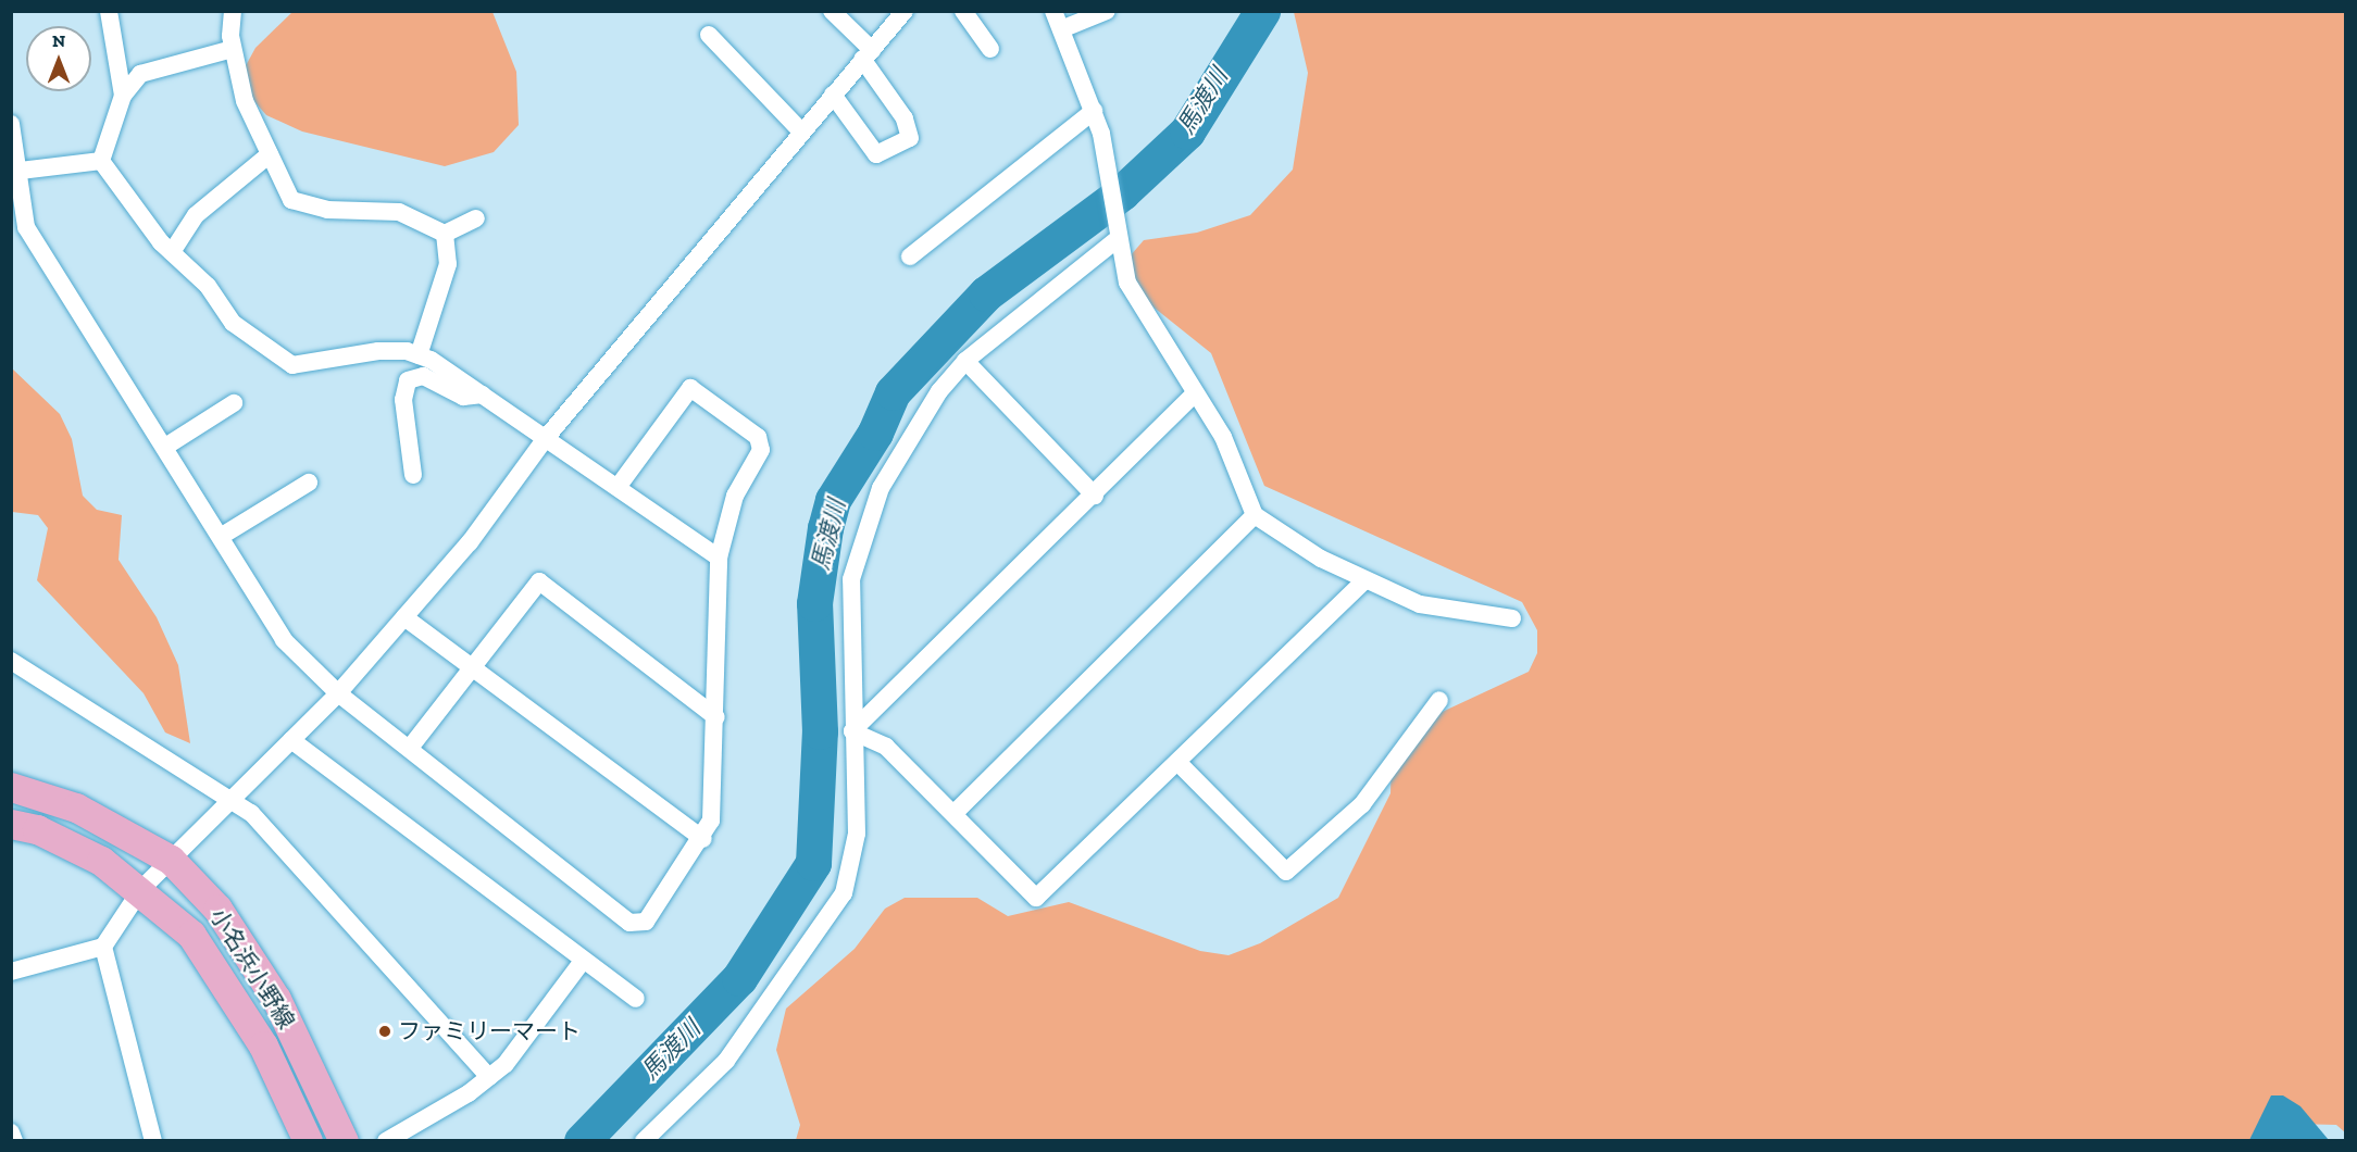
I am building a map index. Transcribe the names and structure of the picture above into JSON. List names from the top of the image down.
{
  "streets": {
    "main road": ["小名浜小野線"]
  },
  "water": ["馬渡川"],
  "places": ["ファミリーマート"],
  "north": "top"
}
